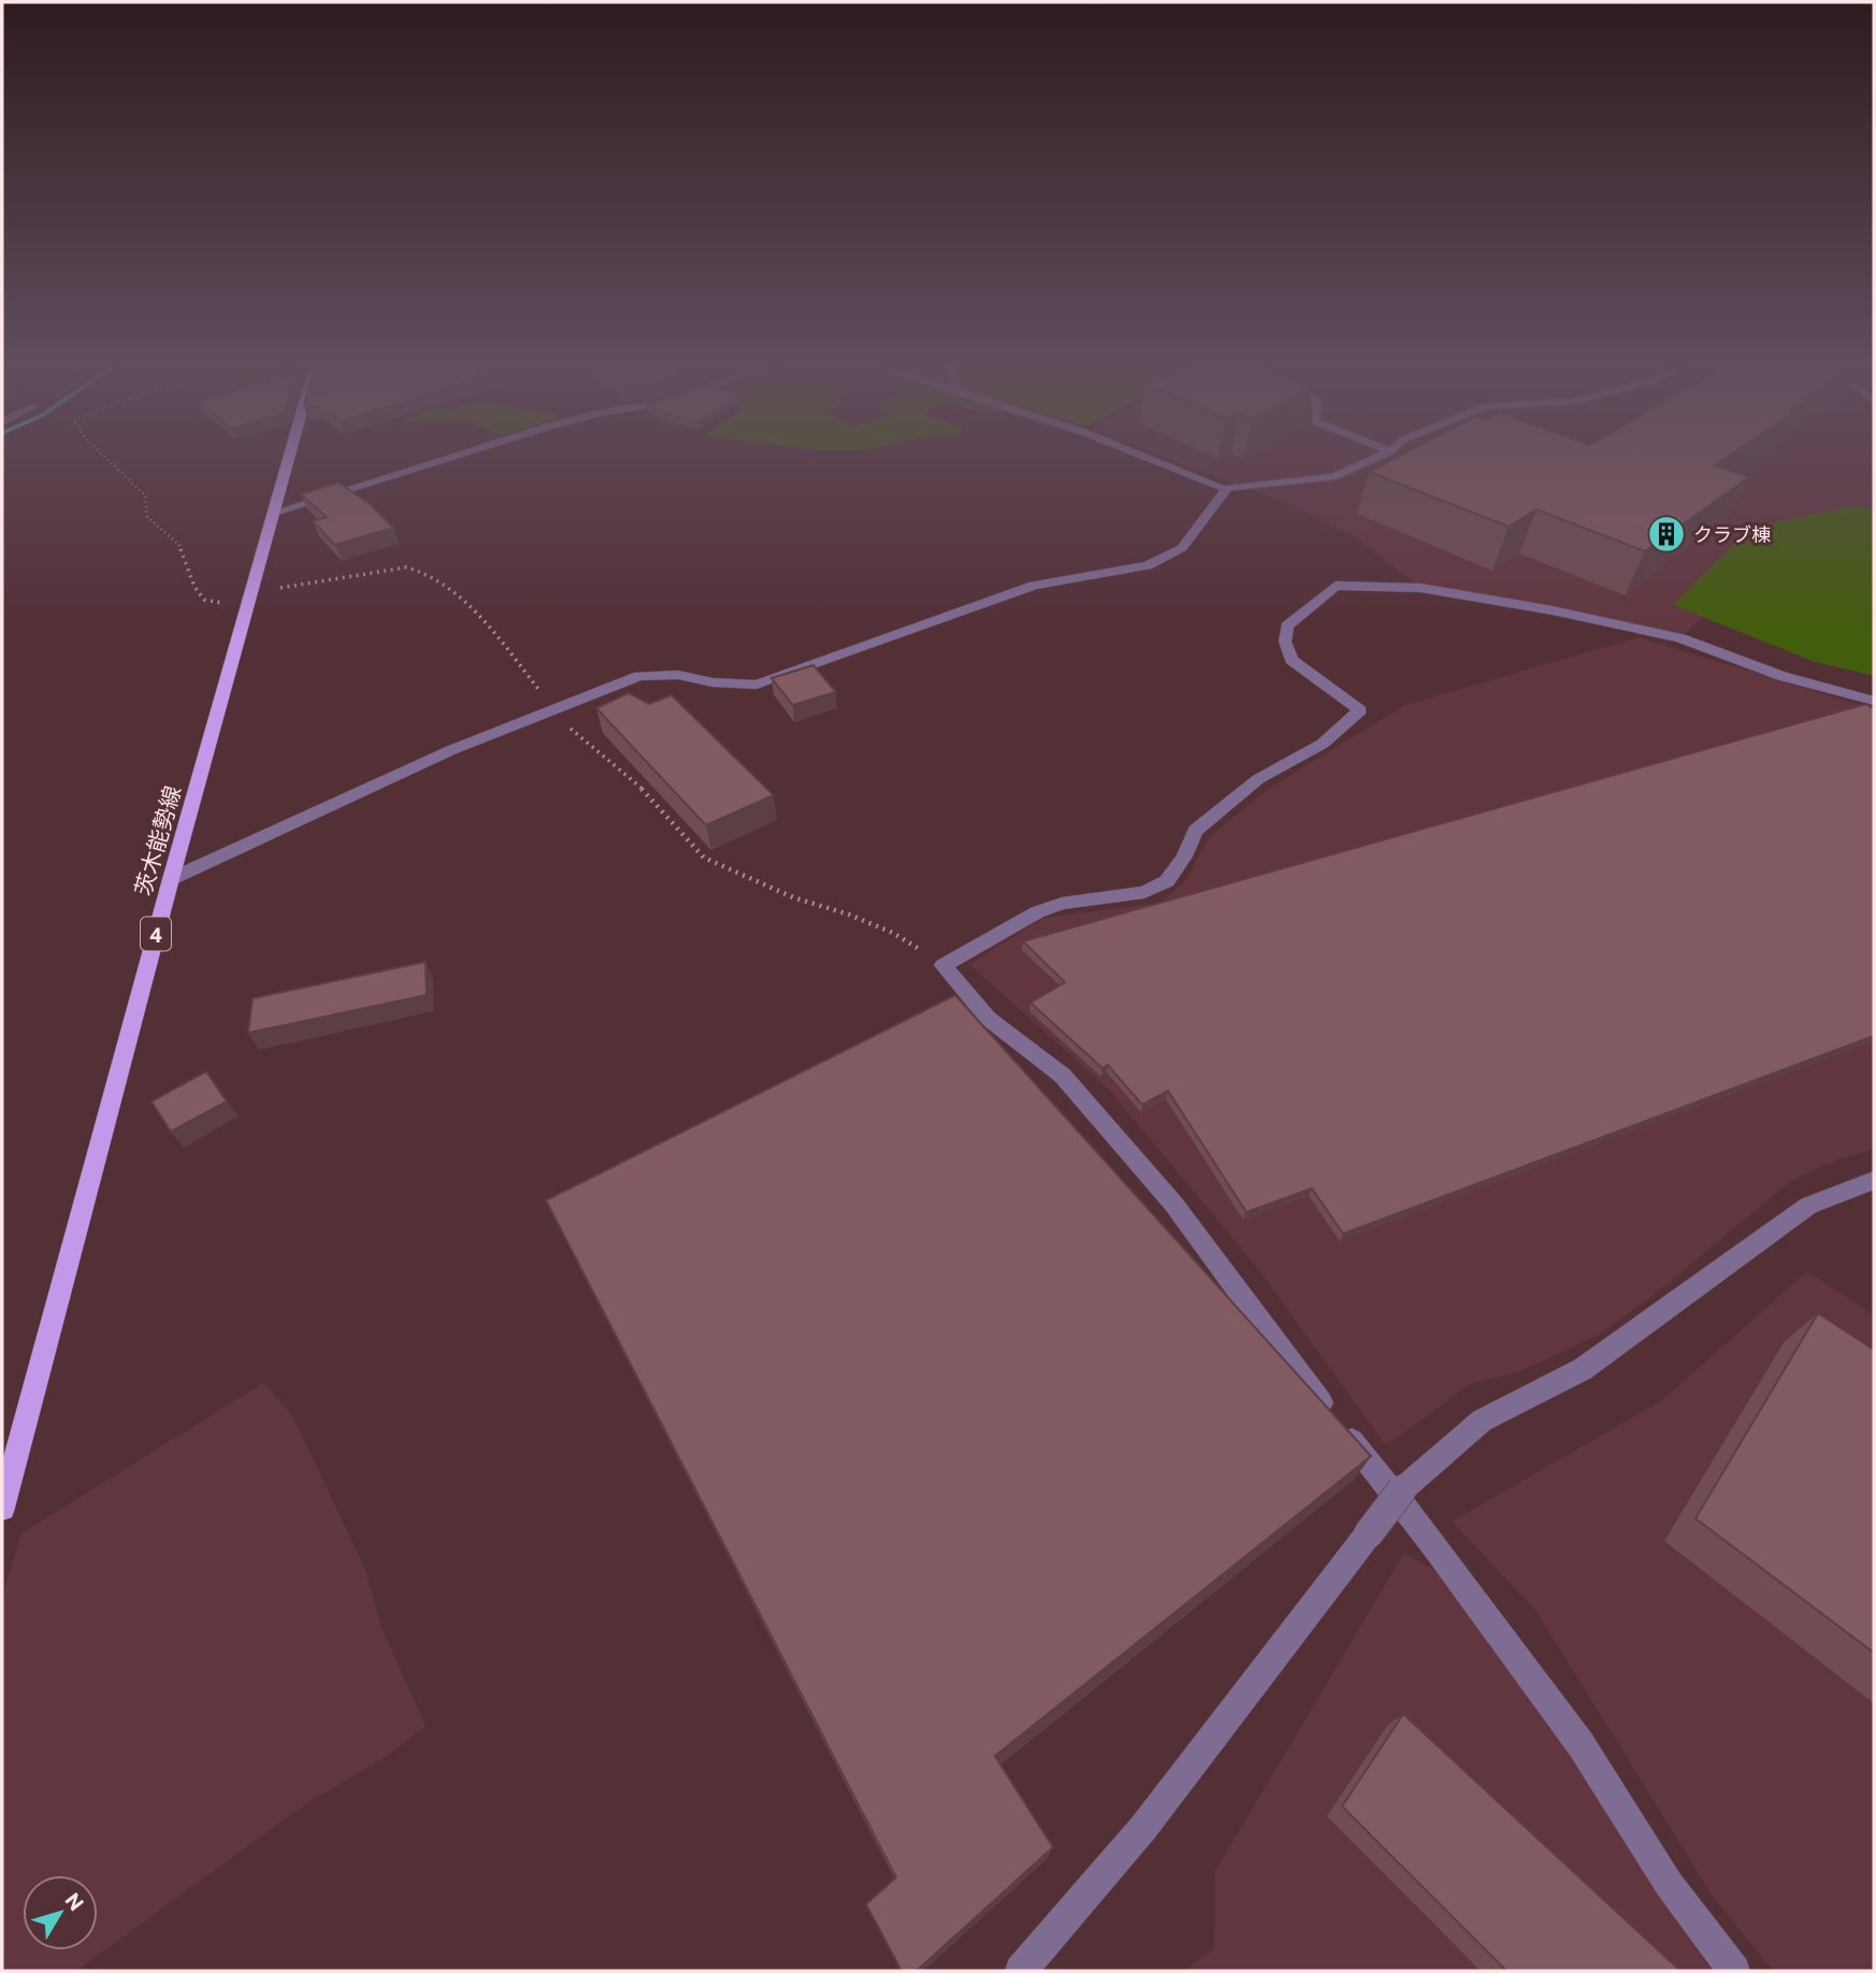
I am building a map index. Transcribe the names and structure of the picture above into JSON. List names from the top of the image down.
{
  "streets": {
    "main road": ["茨木能勢線", "4"]
  },
  "places": {
    "building": ["クラブ棟"]
  },
  "north": "top right"
}
